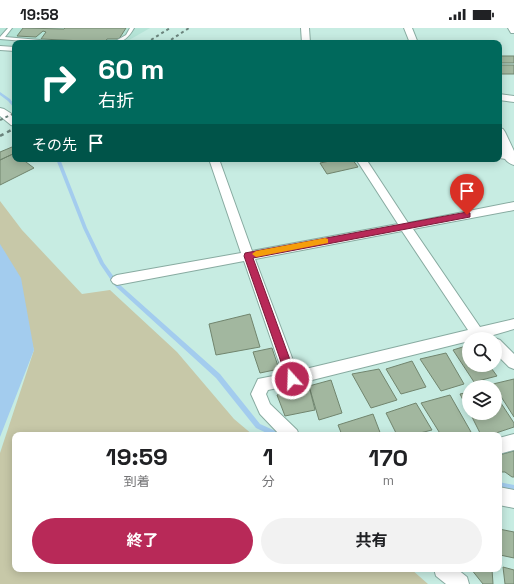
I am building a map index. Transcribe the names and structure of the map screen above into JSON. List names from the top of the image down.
{
  "page": {
    "status": "19:58",
    "turn": ["60 m", "右折"],
    "then": "その先",
    "eta": [
      "19:59",
      "到着",
      "1",
      "分",
      "170",
      "m"
    ],
    "buttons": ["終了", "共有"]
  }
}
